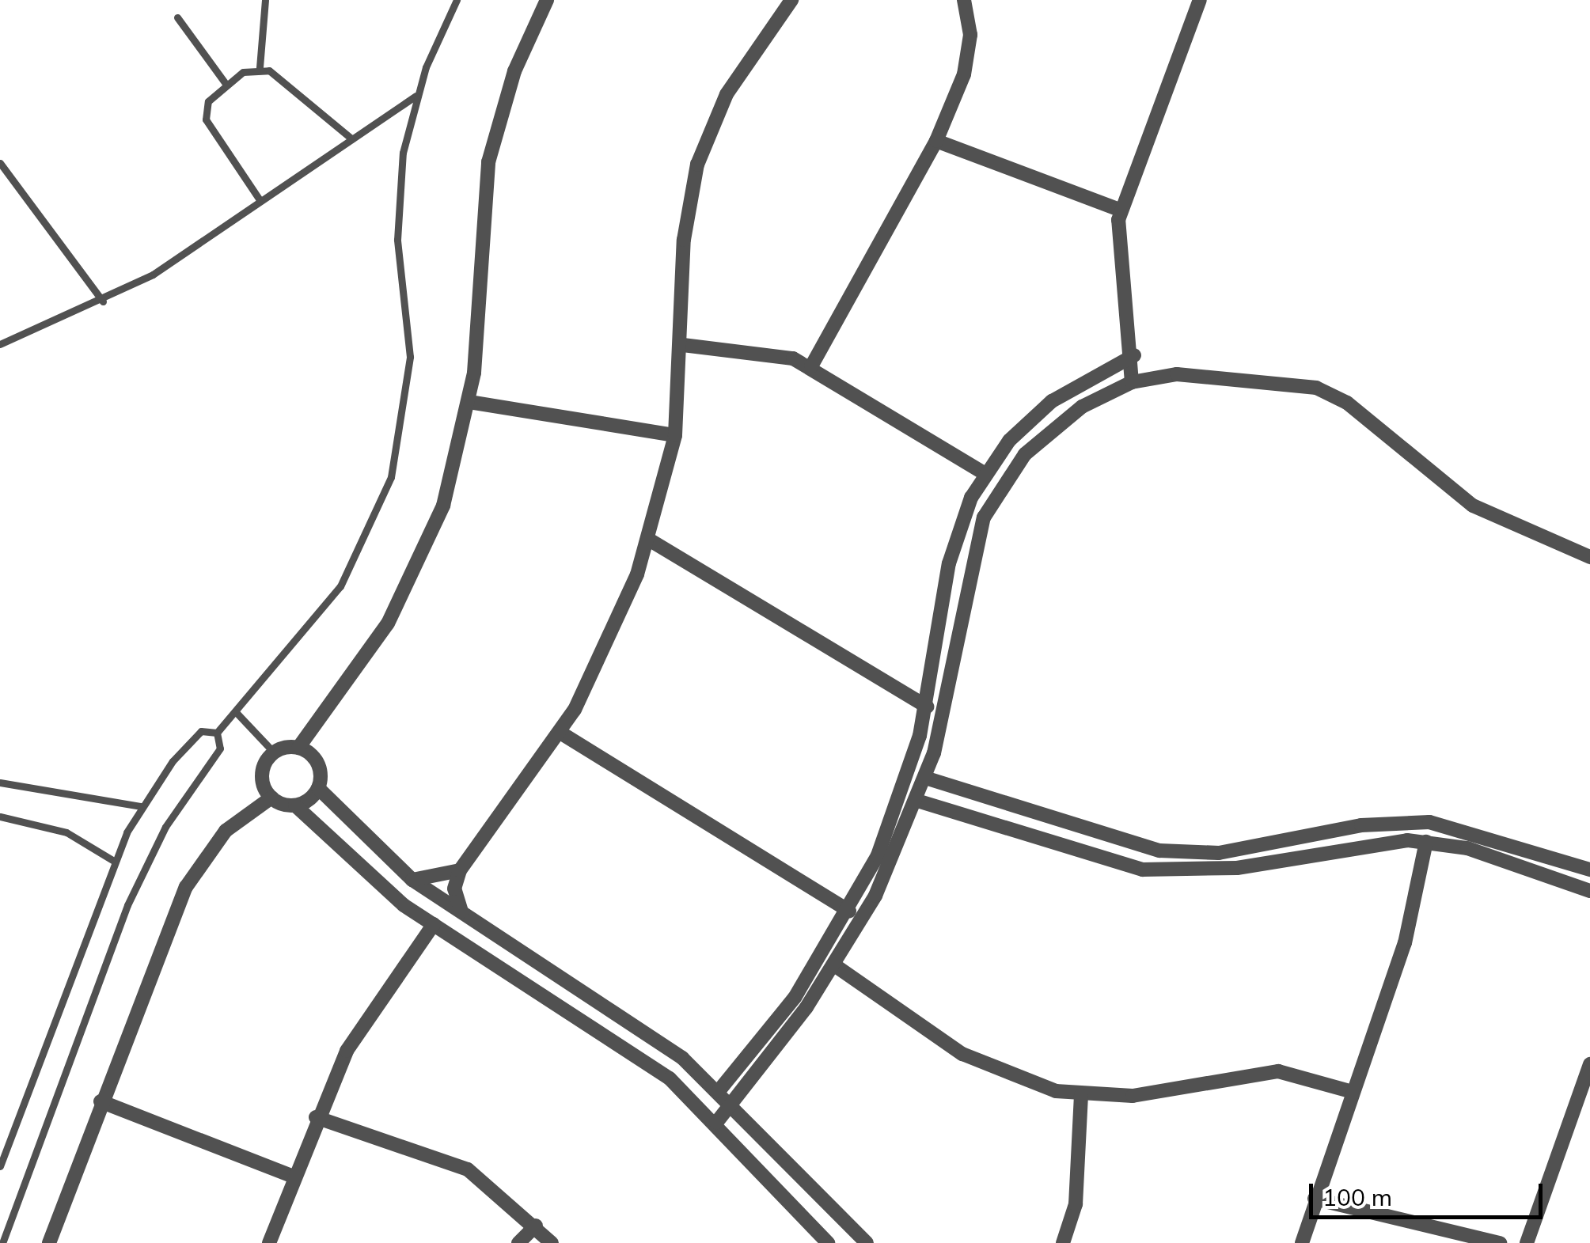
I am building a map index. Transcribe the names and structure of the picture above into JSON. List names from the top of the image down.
{
  "scale_bar": "100 m"
}
